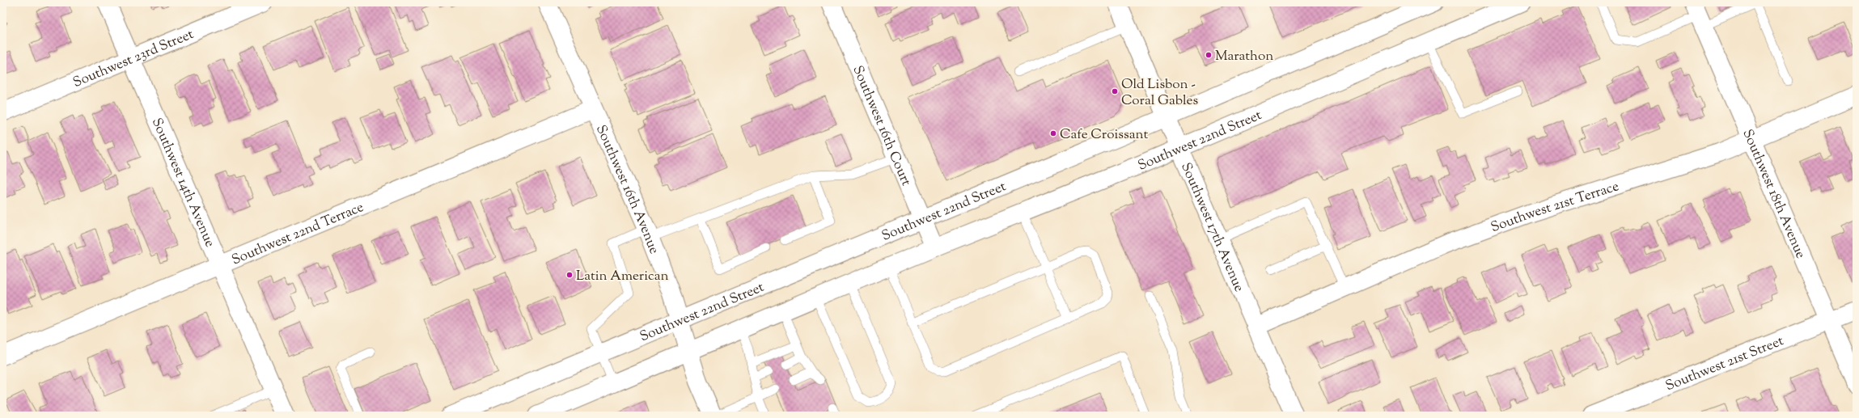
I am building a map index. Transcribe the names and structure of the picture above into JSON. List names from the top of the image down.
{
  "streets": {
    "street": [
      "Southwest 23rd Street",
      "Southwest 16th Court",
      "Southwest 22nd Street",
      "Southwest 14th Avenue",
      "Southwest 16th Avenue",
      "Southwest 18th Avenue",
      "Southwest 21st Terrace",
      "Southwest 17th Avenue",
      "Southwest 22nd Terrace",
      "Southwest 21st Street"
    ]
  },
  "crossings": [
    ["Southwest 23rd Street", "Southwest 14th Avenue"],
    ["Southwest 16th Court", "Southwest 22nd Street"],
    ["Southwest 22nd Street", "Southwest 16th Avenue"],
    ["Southwest 22nd Street", "Southwest 17th Avenue"],
    ["Southwest 14th Avenue", "Southwest 22nd Terrace"],
    ["Southwest 16th Avenue", "Southwest 22nd Terrace"],
    ["Southwest 18th Avenue", "Southwest 21st Terrace"],
    ["Southwest 18th Avenue", "Southwest 21st Street"],
    ["Southwest 21st Terrace", "Southwest 17th Avenue"]
  ],
  "places": [
    "Marathon",
    "Old Lisbon - Coral Gables",
    "Cafe Croissant",
    "Latin American"
  ]
}
